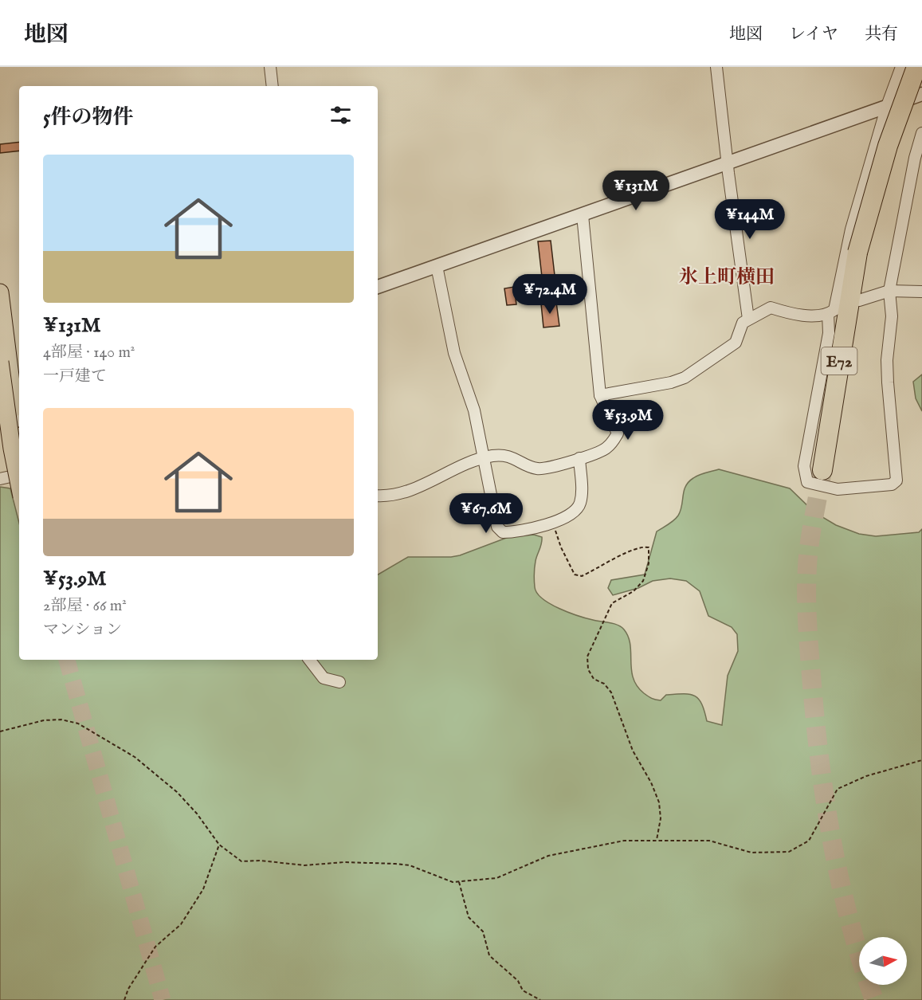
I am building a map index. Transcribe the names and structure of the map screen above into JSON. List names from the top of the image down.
{
  "streets": {
    "highway": ["E72"]
  },
  "districts": ["氷上町横田"],
  "north": "right",
  "page": {
    "header": "地図",
    "nav": ["地図", "レイヤ", "共有"],
    "heading": "5件の物件",
    "list": [
      {
        "name": "¥131M",
        "note": "4部屋 · 140 m² · 一戸建て"
      },
      {
        "name": "¥53.9M",
        "note": "2部屋 · 66 m² · マンション"
      }
    ],
    "price": [
      "¥131M",
      "¥144M",
      "¥72.4M",
      "¥53.9M",
      "¥67.6M"
    ]
  }
}
